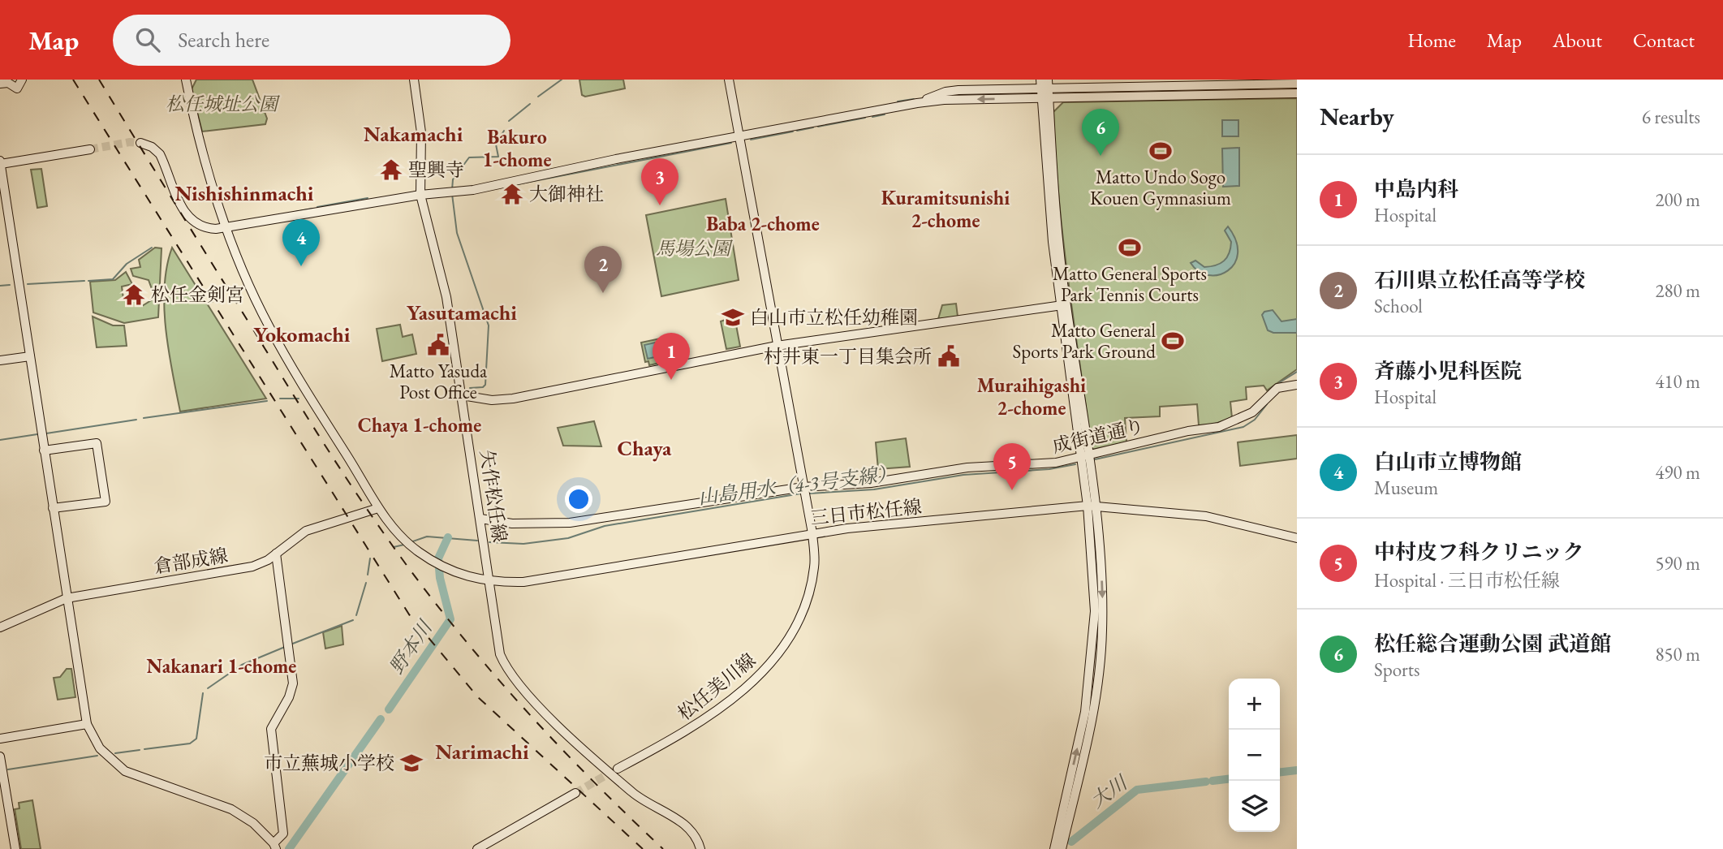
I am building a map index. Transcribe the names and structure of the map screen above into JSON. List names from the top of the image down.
{
  "streets": {
    "street": [
      "成街道通り",
      "矢作松任線",
      "三日市松任線",
      "倉部成線",
      "松任美川線"
    ]
  },
  "crossings": [
    ["成街道通り", "矢作松任線"],
    ["成街道通り", "松任美川線"],
    ["矢作松任線", "三日市松任線"],
    ["三日市松任線", "倉部成線"],
    ["三日市松任線", "松任美川線"]
  ],
  "districts": [
    "Nakamachi",
    "Bakuro 1-chome",
    "Nishishinmachi",
    "Kuramitsunishi 2-chome",
    "Baba 2-chome",
    "Yasutamachi",
    "Yokomachi",
    "Muraihigashi 2-chome",
    "Chaya 1-chome",
    "Chaya",
    "Nakanari 1-chome",
    "Narimachi"
  ],
  "water": ["山島用水（4-3号支線）", "野本川", "大川"],
  "parks": ["松任城址公園", "馬場公園"],
  "places": {
    "sports": ["Matto Undo Sogo Kouen Gymnasium", "Matto General Sports Park Tennis Courts", "Matto General Sports Park Ground"],
    "temple": ["聖興寺", "大御神社", "松任金剣宮"],
    "school or university": ["白山市立松任幼稚園", "市立蕪城小学校"],
    "public building": ["Matto Yasuda Post Office", "村井東一丁目集会所"]
  },
  "page": {
    "header": "Map",
    "search": "Search here",
    "nav": [
      "Home",
      "Map",
      "About",
      "Contact"
    ],
    "heading": ["Nearby", "6 results"],
    "pins": [
      "6",
      "3",
      "4",
      "2",
      "1",
      "5"
    ],
    "list": [
      {
        "mark": "1",
        "name": "中島内科",
        "note": "Hospital",
        "value": "200 m"
      },
      {
        "mark": "2",
        "name": "石川県立松任高等学校",
        "note": "School",
        "value": "280 m"
      },
      {
        "mark": "3",
        "name": "斉藤小児科医院",
        "note": "Hospital",
        "value": "410 m"
      },
      {
        "mark": "4",
        "name": "白山市立博物館",
        "note": "Museum",
        "value": "490 m"
      },
      {
        "mark": "5",
        "name": "中村皮フ科クリニック",
        "note": "Hospital · 三日市松任線",
        "value": "590 m"
      },
      {
        "mark": "6",
        "name": "松任総合運動公園 武道館",
        "note": "Sports",
        "value": "850 m"
      }
    ],
    "map_buttons": ["+", "−"]
  }
}
